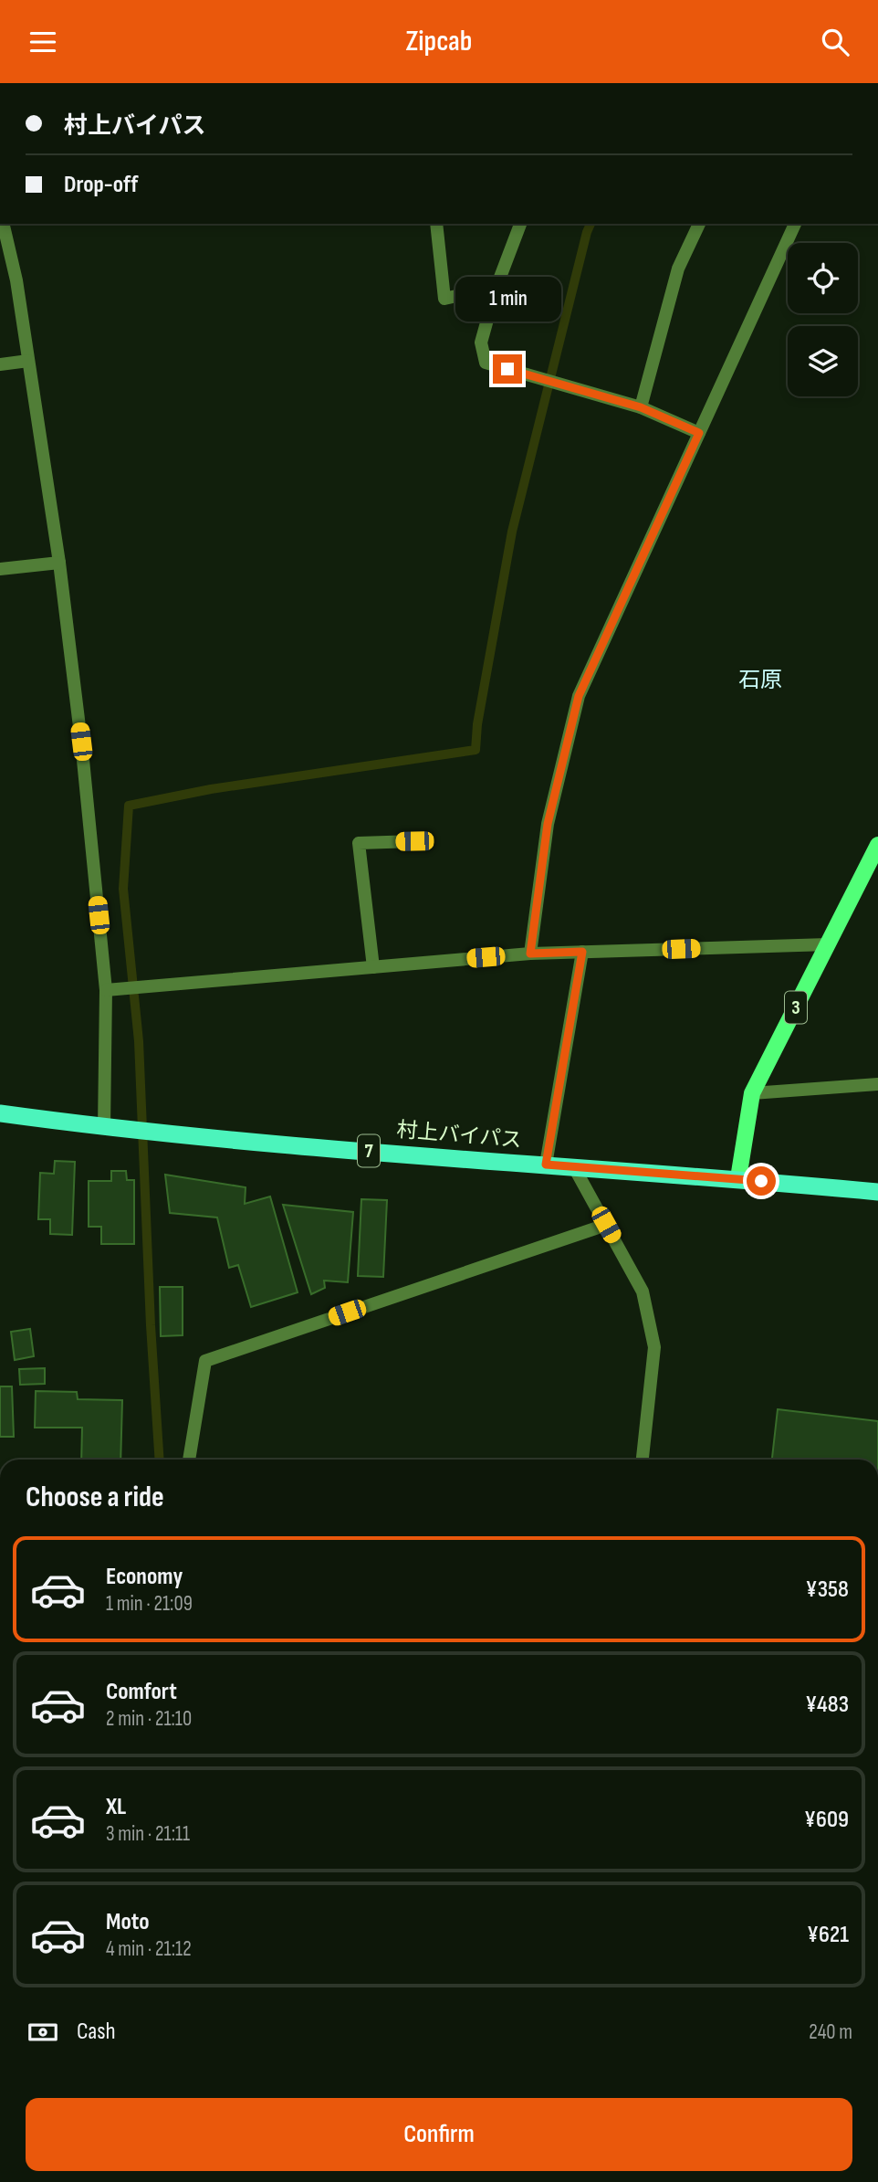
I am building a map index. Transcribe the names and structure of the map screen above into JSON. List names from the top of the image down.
{
  "streets": {
    "highway": ["村上バイパス", "7"],
    "main road": ["3"]
  },
  "crossings": [
    ["3", "村上バイパス"]
  ],
  "districts": ["石原"],
  "page": {
    "header": "Zipcab",
    "banner": ["村上バイパス", "Drop-off"],
    "bubble": "1 min",
    "heading": "Choose a ride",
    "list": [
      {
        "name": "Economy",
        "note": "1 min · 21:09",
        "value": "¥358"
      },
      {
        "name": "Comfort",
        "note": "2 min · 21:10",
        "value": "¥483"
      },
      {
        "name": "XL",
        "note": "3 min · 21:11",
        "value": "¥609"
      },
      {
        "name": "Moto",
        "note": "4 min · 21:12",
        "value": "¥621"
      }
    ],
    "pay": ["Cash", "240 m"],
    "buttons": "Confirm"
  }
}
